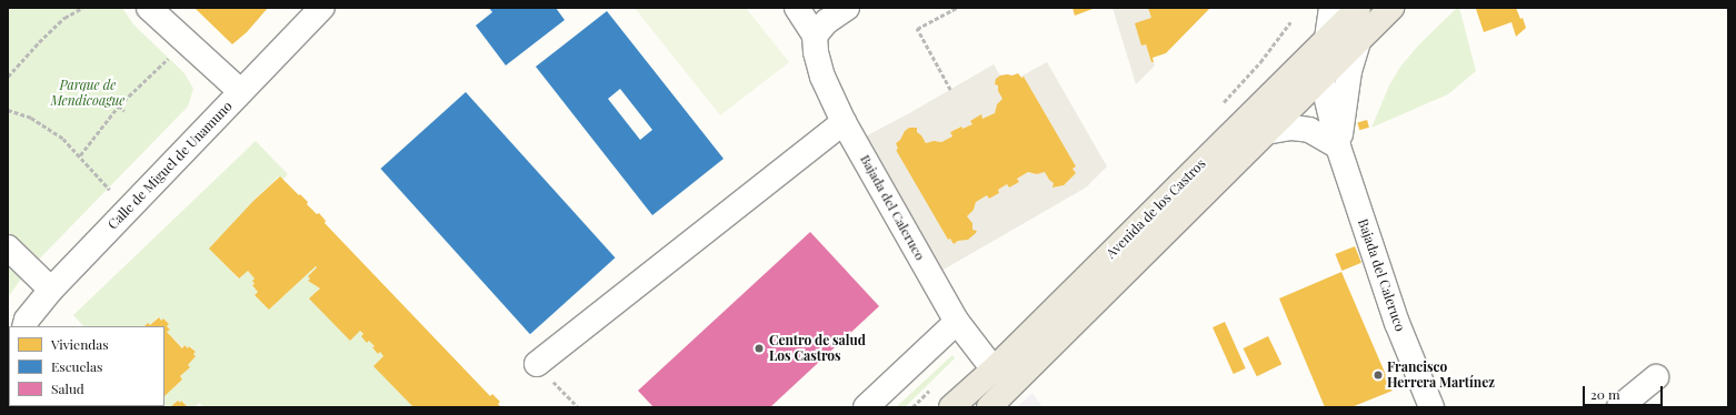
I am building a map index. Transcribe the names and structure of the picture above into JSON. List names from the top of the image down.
{
  "streets": {
    "main road": ["Avenida de los Castros"],
    "street": ["Calle de Miguel de Unamuno", "Bajada del Caleruco"]
  },
  "crossings": [
    ["Bajada del Caleruco", "Avenida de los Castros"]
  ],
  "parks": ["Parque de Mendicoague"],
  "places": ["Centro de salud Los Castros", "Francisco Herrera Martínez"],
  "legend": ["Viviendas", "Escuelas", "Salud"],
  "scale_bar": "20 m"
}
